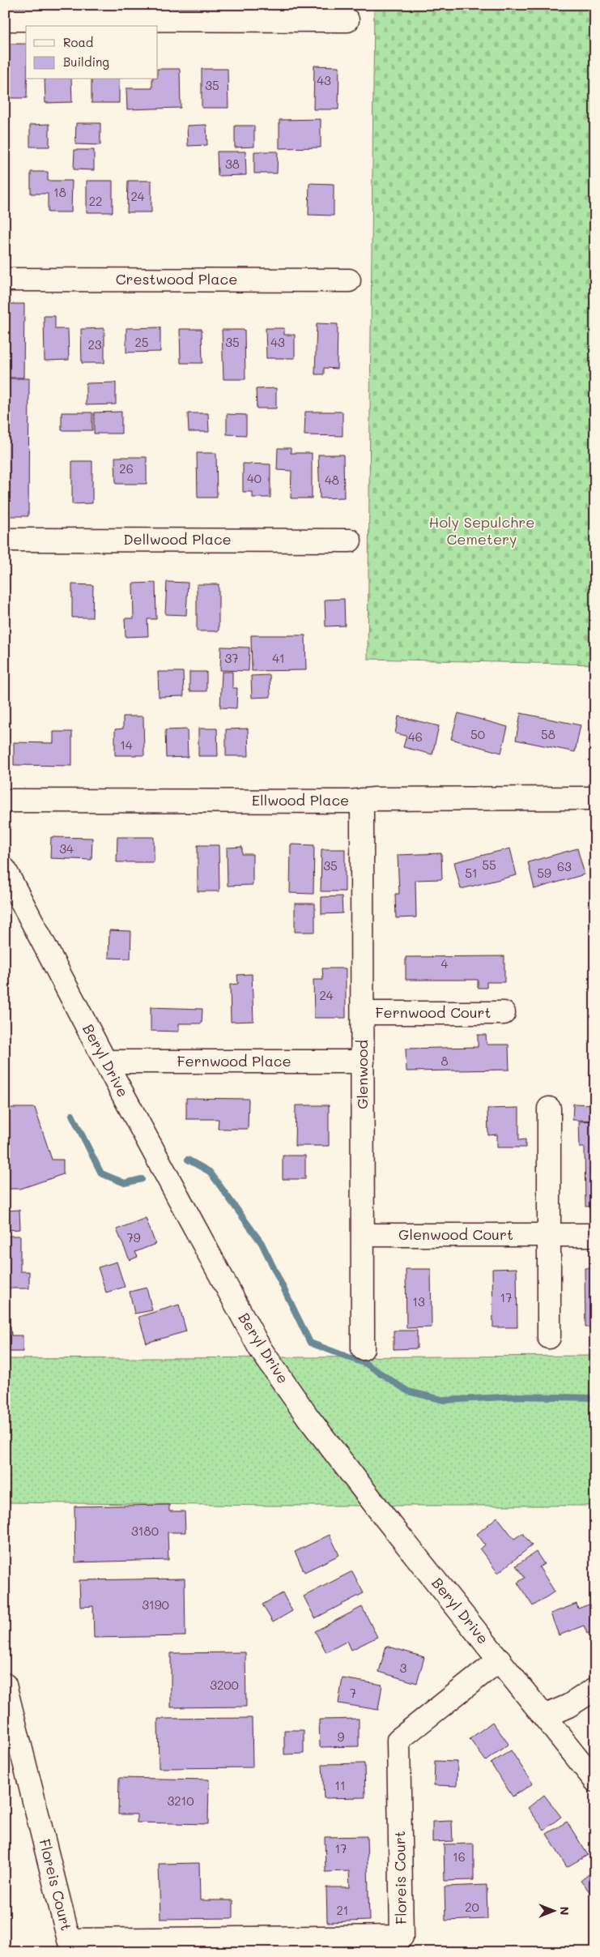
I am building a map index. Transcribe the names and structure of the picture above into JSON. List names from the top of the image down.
{
  "streets": {
    "street": [
      "Crestwood Place",
      "Dellwood Place",
      "Ellwood Place",
      "Fernwood Court",
      "Beryl Drive",
      "Fernwood Place",
      "Glenwood",
      "Glenwood Court",
      "Floreis Court"
    ]
  },
  "crossings": [
    ["Ellwood Place", "Glenwood"],
    ["Fernwood Court", "Glenwood"],
    ["Beryl Drive", "Fernwood Place"],
    ["Beryl Drive", "Floreis Court"],
    ["Fernwood Place", "Glenwood"],
    ["Glenwood", "Glenwood Court"]
  ],
  "parks": ["Holy Sepulchre Cemetery"],
  "house_numbers": [
    "43",
    "35",
    "38",
    "18",
    "24",
    "22",
    "25",
    "35",
    "43",
    "23",
    "26",
    "40",
    "48",
    "37",
    "41",
    "50",
    "58",
    "46",
    "14",
    "34",
    "55",
    "35",
    "63",
    "51",
    "59",
    "4",
    "24",
    "8",
    "79",
    "17",
    "13",
    "3180",
    "3190",
    "3",
    "3200",
    "7",
    "9",
    "11",
    "3210",
    "17",
    "16",
    "20",
    "21"
  ],
  "legend": ["Road", "Building"],
  "north": "right"
}
